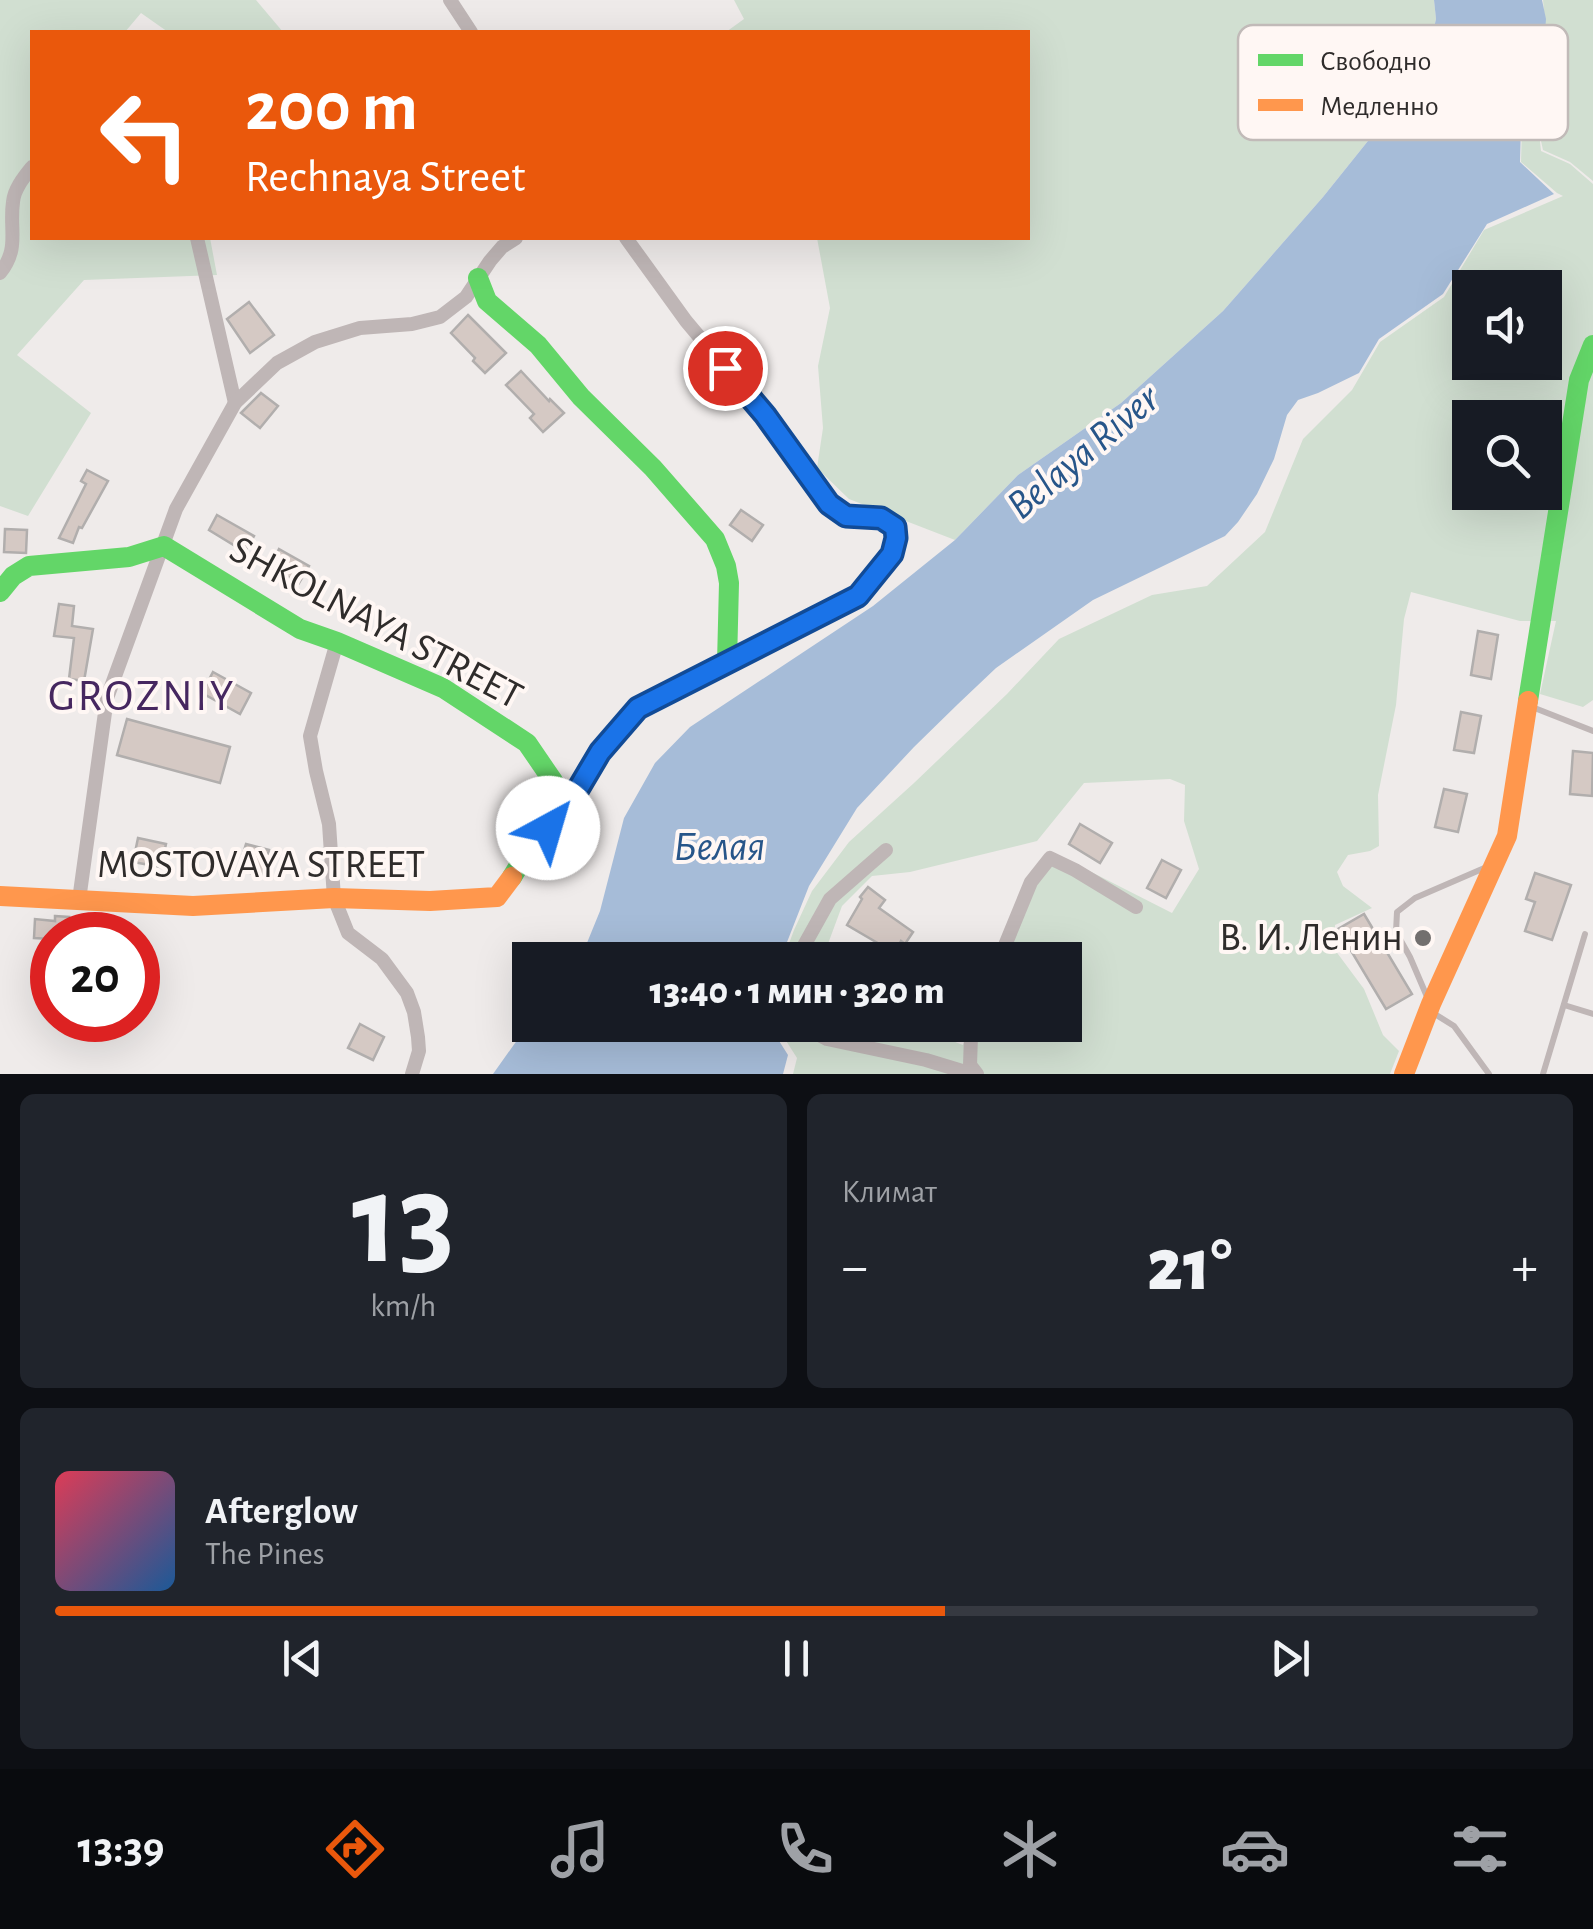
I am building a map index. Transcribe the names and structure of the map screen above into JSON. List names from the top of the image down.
{
  "streets": {
    "street": ["SHKOLNAYA STREET", "MOSTOVAYA STREET"]
  },
  "crossings": [
    ["SHKOLNAYA STREET", "MOSTOVAYA STREET"]
  ],
  "districts": ["GROZNIY"],
  "water": ["Belaya River", "Белая"],
  "places": ["В. И. Ленин"],
  "legend": ["Свободно", "Медленно"],
  "page": {
    "turn": ["200 m", "Rechnaya Street"],
    "limit": "20",
    "trip": "13:40 · 1 мин · 320 m",
    "tile": [
      ["13", "km/h"],
      "Климат"
    ],
    "heat": ["−", "21°", "+"],
    "song": ["Afterglow", "The Pines"],
    "tabs": "13:39"
  }
}
